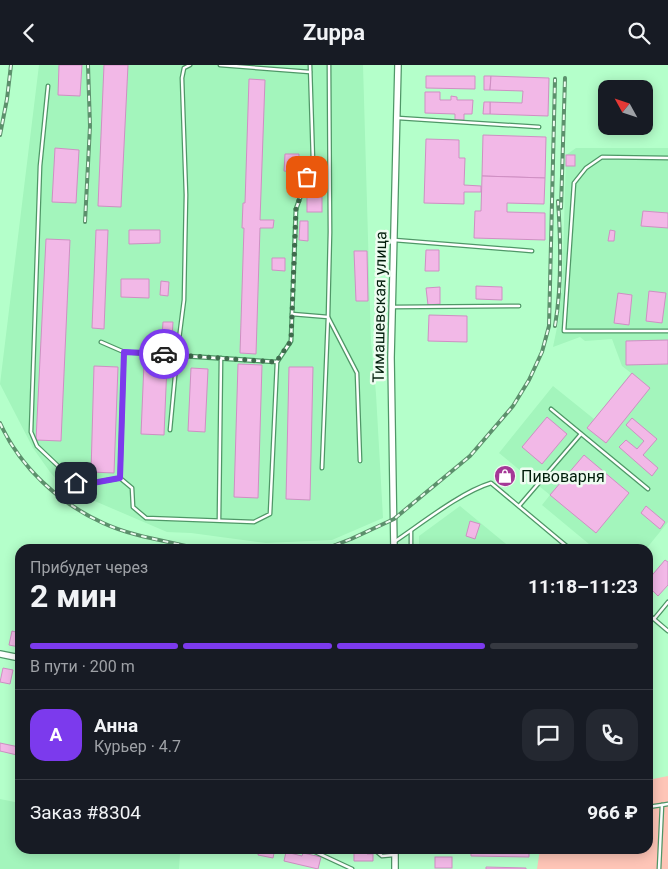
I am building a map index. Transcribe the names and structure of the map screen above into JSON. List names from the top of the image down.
{
  "streets": {
    "street": ["Тимашевская улица"]
  },
  "places": {
    "shop": ["Пивоварня"]
  },
  "north": "top left",
  "page": {
    "header": "Zuppa",
    "heading": ["2 мин", "Прибудет через", "11:18–11:23"],
    "panel": [
      "Анна",
      "Курьер · 4.7",
      "Заказ #8304",
      "966 ₽"
    ],
    "bar": "В пути · 200 m",
    "round": "А"
  }
}
